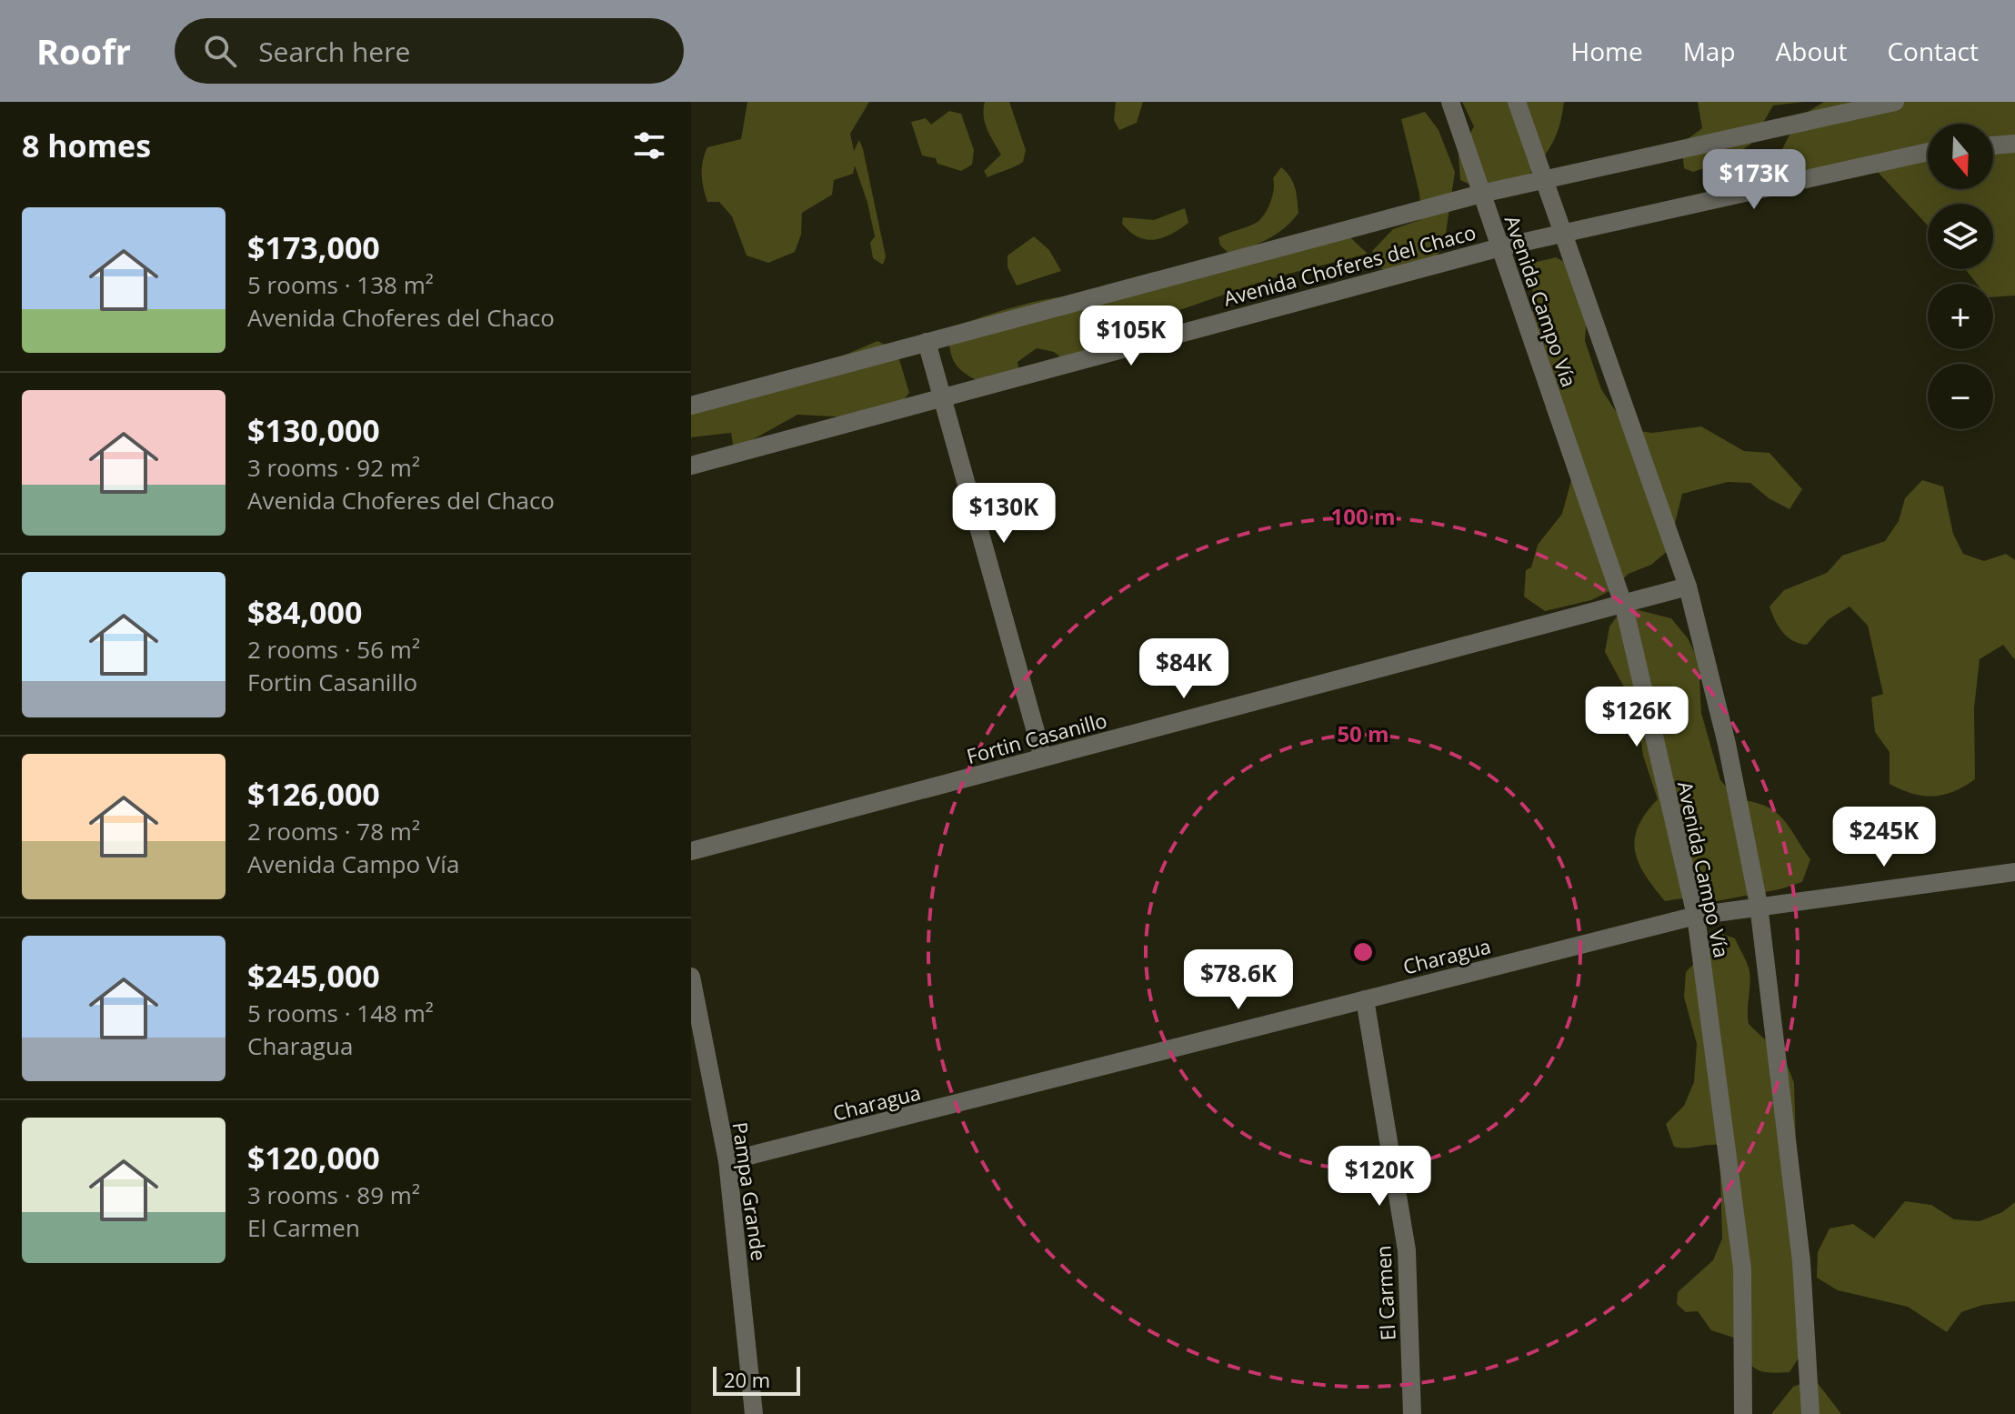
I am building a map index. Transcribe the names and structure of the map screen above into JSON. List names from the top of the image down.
{
  "streets": {
    "street": [
      "Avenida Choferes del Chaco",
      "Avenida Campo Vía",
      "Fortin Casanillo",
      "Charagua",
      "Pampa Grande",
      "El Carmen"
    ]
  },
  "crossings": [
    ["Avenida Choferes del Chaco", "Avenida Campo Vía"],
    ["Avenida Campo Vía", "Fortin Casanillo"],
    ["Avenida Campo Vía", "Charagua"],
    ["Charagua", "Pampa Grande"],
    ["Charagua", "El Carmen"]
  ],
  "scale_bar": "20 m",
  "north": "bottom",
  "page": {
    "header": "Roofr",
    "search": "Search here",
    "nav": [
      "Home",
      "Map",
      "About",
      "Contact"
    ],
    "heading": "8 homes",
    "map_buttons": ["+", "−"],
    "price": [
      "$173K",
      "$105K",
      "$130K",
      "$84K",
      "$126K",
      "$245K",
      "$78.6K",
      "$120K"
    ],
    "list": [
      {
        "name": "$173,000",
        "note": "5 rooms · 138 m² · Avenida Choferes del Chaco"
      },
      {
        "name": "$130,000",
        "note": "3 rooms · 92 m² · Avenida Choferes del Chaco"
      },
      {
        "name": "$84,000",
        "note": "2 rooms · 56 m² · Fortin Casanillo"
      },
      {
        "name": "$126,000",
        "note": "2 rooms · 78 m² · Avenida Campo Vía"
      },
      {
        "name": "$245,000",
        "note": "5 rooms · 148 m² · Charagua"
      },
      {
        "name": "$120,000",
        "note": "3 rooms · 89 m² · El Carmen"
      }
    ],
    "scale": "20 m"
  },
  "rings": ["100 m", "50 m"]
}
